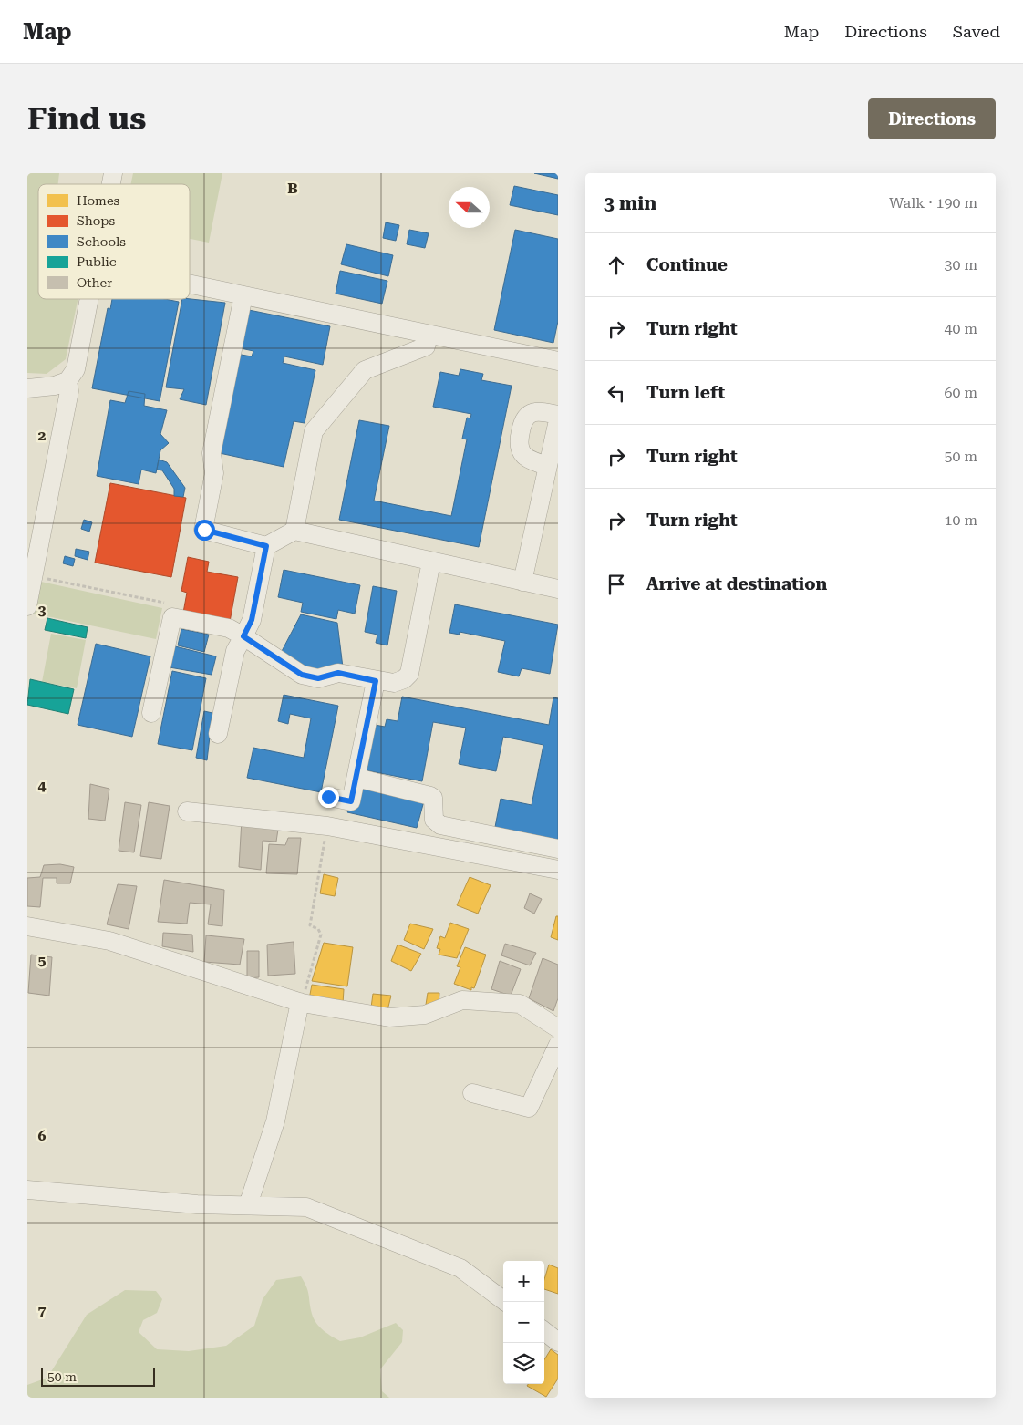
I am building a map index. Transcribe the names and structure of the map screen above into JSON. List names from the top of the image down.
{
  "legend": [
    "Homes",
    "Shops",
    "Schools",
    "Public",
    "Other"
  ],
  "scale_bar": "50 m",
  "north": "left",
  "page": {
    "header": "Map",
    "nav": ["Map", "Directions", "Saved"],
    "buttons": "Directions",
    "title": "Find us",
    "heading": ["3 min", "Walk · 190 m"],
    "list": [
      ["Continue", "30 m"],
      ["Turn right", "40 m"],
      ["Turn left", "60 m"],
      ["Turn right", "50 m"],
      ["Turn right", "10 m"],
      "Arrive at destination"
    ],
    "map_buttons": ["+", "−"],
    "scale": "50 m"
  },
  "grid": {
    "columns": ["B"],
    "rows": [
      "2",
      "3",
      "4",
      "5",
      "6",
      "7"
    ]
  }
}
